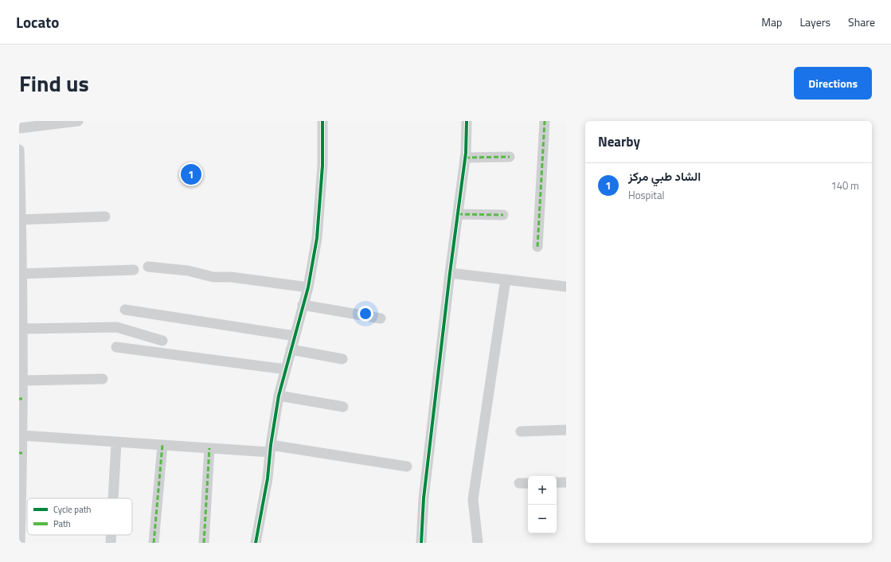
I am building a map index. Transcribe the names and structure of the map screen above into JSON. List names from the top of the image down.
{
  "legend": ["Cycle path", "Path"],
  "page": {
    "header": "Locato",
    "nav": ["Map", "Layers", "Share"],
    "title": "Find us",
    "buttons": "Directions",
    "heading": "Nearby",
    "pins": "1",
    "list": [
      {
        "mark": "1",
        "name": "الشاد طبي مرکز",
        "note": "Hospital",
        "value": "140 m"
      }
    ],
    "map_buttons": ["+", "−"]
  }
}
